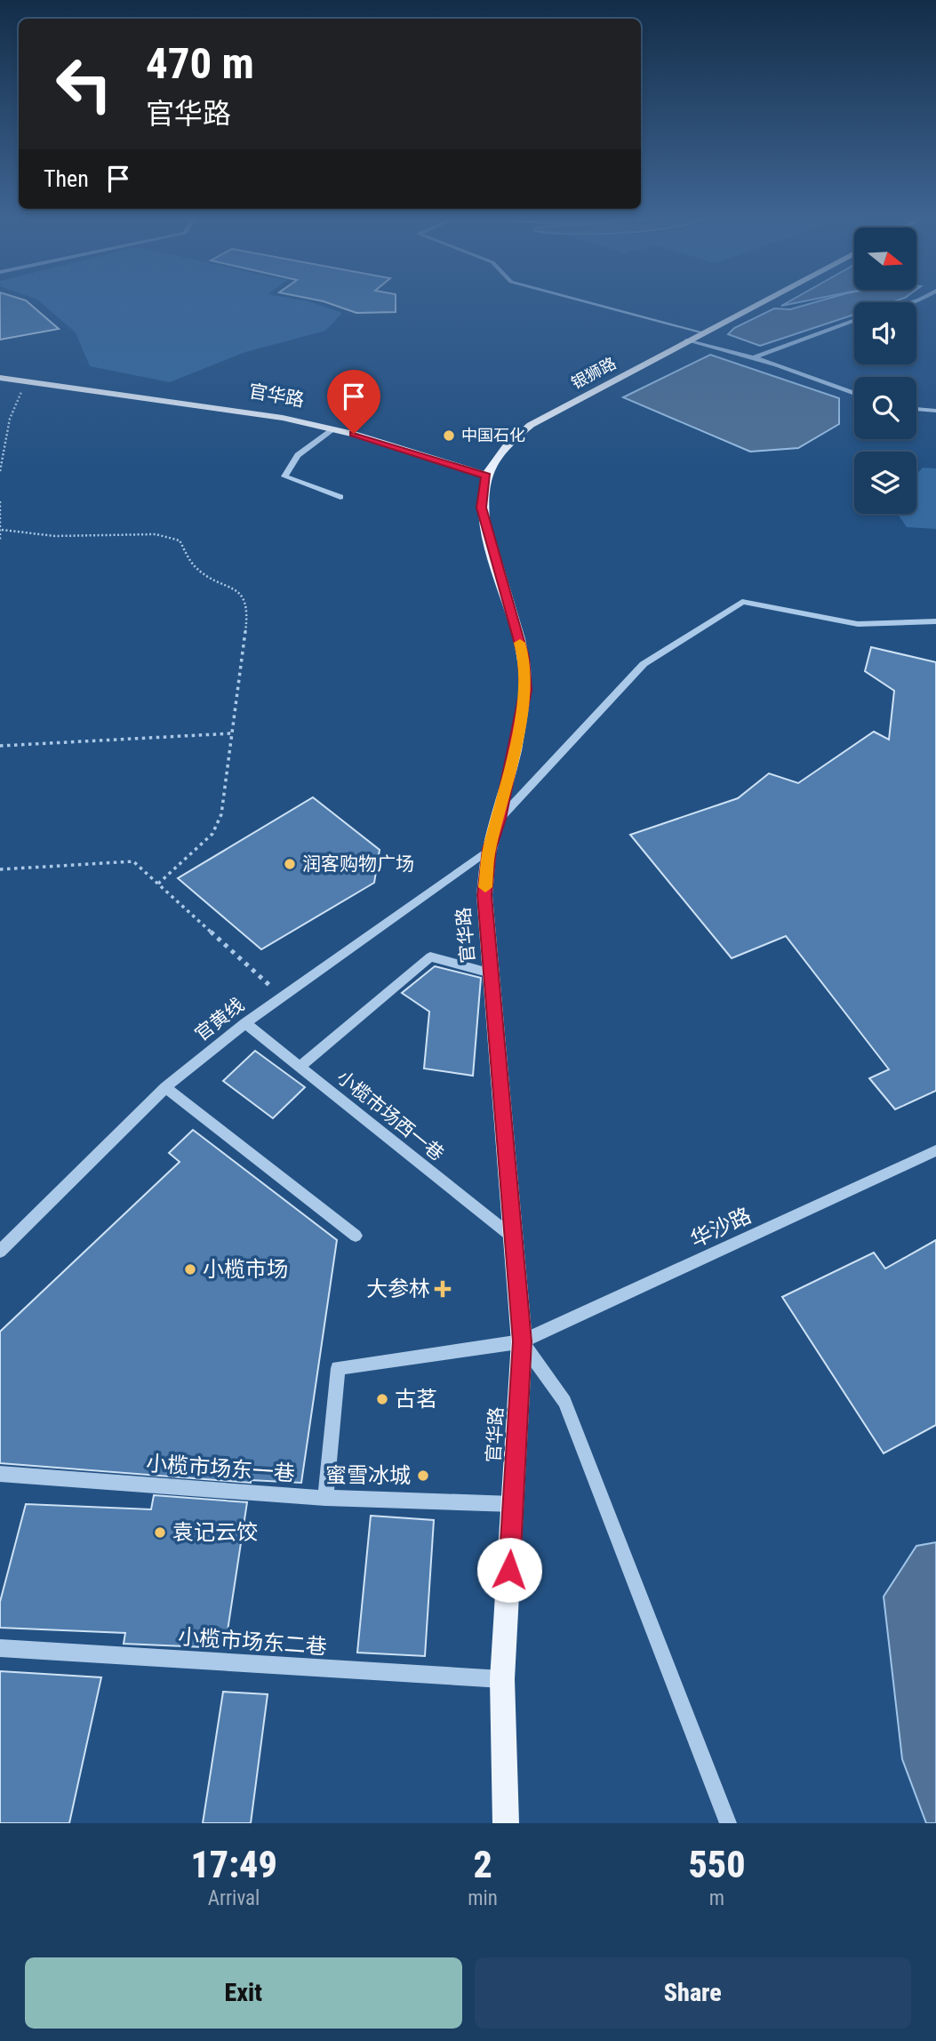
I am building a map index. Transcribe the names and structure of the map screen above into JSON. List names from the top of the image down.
{
  "streets": {
    "main road": ["银狮路", "官华路"],
    "street": [
      "官黄线",
      "小榄市场西一巷",
      "华沙路",
      "小榄市场东一巷",
      "小榄市场东二巷"
    ]
  },
  "crossings": [
    ["银狮路", "官华路"],
    ["官华路", "官黄线"],
    ["官华路", "小榄市场西一巷"],
    ["官华路", "华沙路"],
    ["官华路", "小榄市场东一巷"],
    ["官华路", "小榄市场东二巷"],
    ["官黄线", "小榄市场西一巷"]
  ],
  "places": {
    "other": [
      "中国石化",
      "润客购物广场",
      "小榄市场",
      "古茗",
      "蜜雪冰城",
      "袁记云饺"
    ],
    "health": ["大参林"]
  },
  "north": "right",
  "page": {
    "turn": ["470 m", "官华路"],
    "then": "Then",
    "eta": [
      "17:49",
      "Arrival",
      "2",
      "min",
      "550",
      "m"
    ],
    "buttons": ["Exit", "Share"]
  }
}
